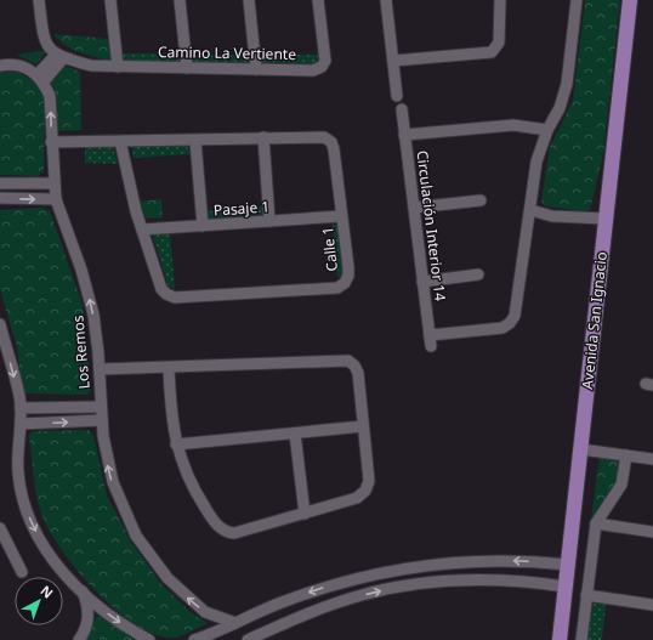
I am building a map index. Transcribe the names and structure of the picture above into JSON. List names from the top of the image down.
{
  "streets": {
    "main road": ["Avenida San Ignacio"],
    "street": [
      "Camino La Vertiente",
      "Pasaje 1",
      "Circulación Interior 14",
      "Calle 1",
      "Los Remos"
    ]
  },
  "crossings": [
    ["Pasaje 1", "Calle 1"],
    ["Calle 1", "Los Remos"]
  ],
  "north": "top right"
}
